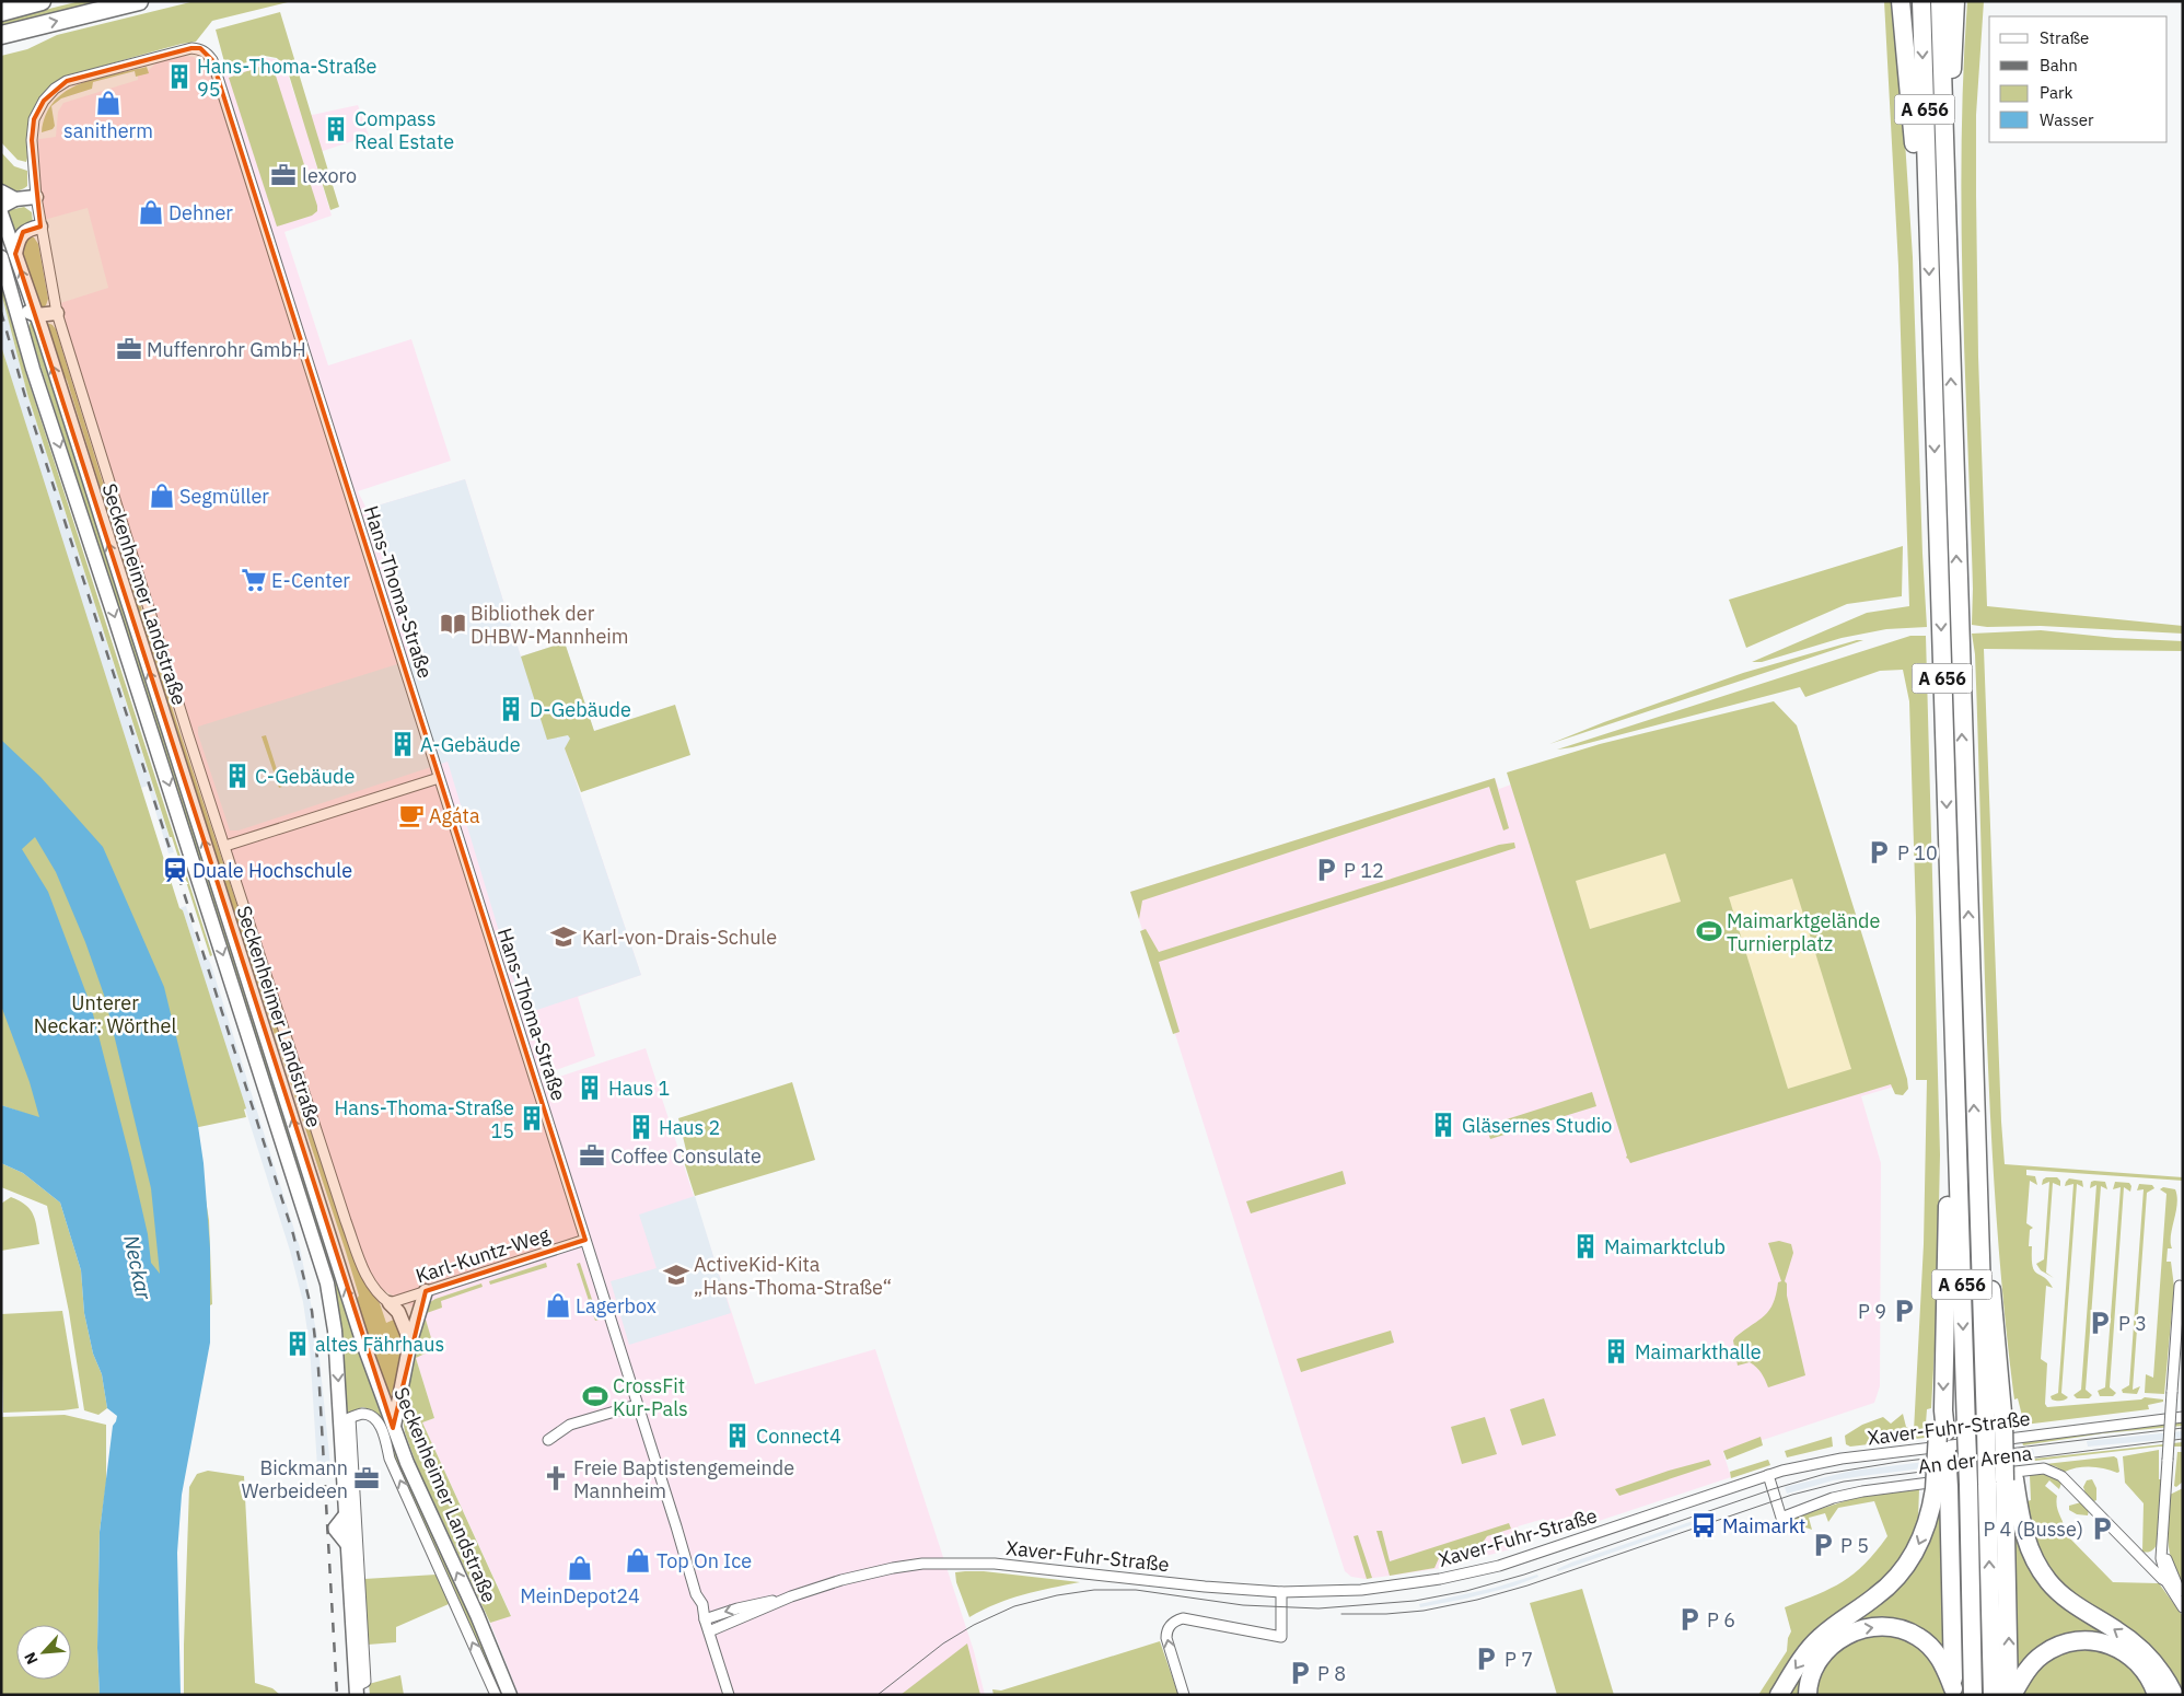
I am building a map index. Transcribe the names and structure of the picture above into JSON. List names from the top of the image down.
{
  "streets": {
    "highway": ["A 656"],
    "main road": ["Seckenheimer Landstraße"],
    "street": [
      "Hans-Thoma-Straße",
      "Karl-Kuntz-Weg",
      "Xaver-Fuhr-Straße",
      "An der Arena"
    ]
  },
  "crossings": [
    ["Hans-Thoma-Straße", "Seckenheimer Landstraße"],
    ["Hans-Thoma-Straße", "Karl-Kuntz-Weg"],
    ["Hans-Thoma-Straße", "Xaver-Fuhr-Straße"],
    ["Seckenheimer Landstraße", "Karl-Kuntz-Weg"],
    ["Xaver-Fuhr-Straße", "An der Arena"]
  ],
  "water": ["Neckar"],
  "parks": ["Unterer Neckar: Wörthel"],
  "places": {
    "building": [
      "Hans-Thoma-Straße 95",
      "Compass Real Estate",
      "D-Gebäude",
      "A-Gebäude",
      "C-Gebäude",
      "Haus 1",
      "Hans-Thoma-Straße 15",
      "Gläsernes Studio",
      "Haus 2",
      "Maimarktclub",
      "altes Fährhaus",
      "Maimarkthalle",
      "Connect4"
    ],
    "shop": [
      "sanitherm",
      "Dehner",
      "Segmüller",
      "Lagerbox",
      "Top On Ice",
      "MeinDepot24"
    ],
    "office": [
      "lexoro",
      "Muffenrohr GmbH",
      "Coffee Consulate",
      "Bickmann Werbeideen"
    ],
    "supermarket": ["E-Center"],
    "library": ["Bibliothek der DHBW-Mannheim"],
    "cafe": ["Agáta"],
    "parking": [
      "P 10",
      "P 12",
      "P 9",
      "P 3",
      "P 4 (Busse)",
      "P 5",
      "P 6",
      "P 7",
      "P 8"
    ],
    "station": ["Duale Hochschule"],
    "sports": ["Maimarktgelände Turnierplatz", "CrossFit Kur-Pals"],
    "school or university": ["Karl-von-Drais-Schule", "ActiveKid-Kita „Hans-Thoma-Straße“"],
    "church": ["Freie Baptistengemeinde Mannheim"],
    "bus stop": ["Maimarkt"]
  },
  "legend": [
    "Straße",
    "Bahn",
    "Park",
    "Wasser"
  ],
  "north": "bottom left"
}
